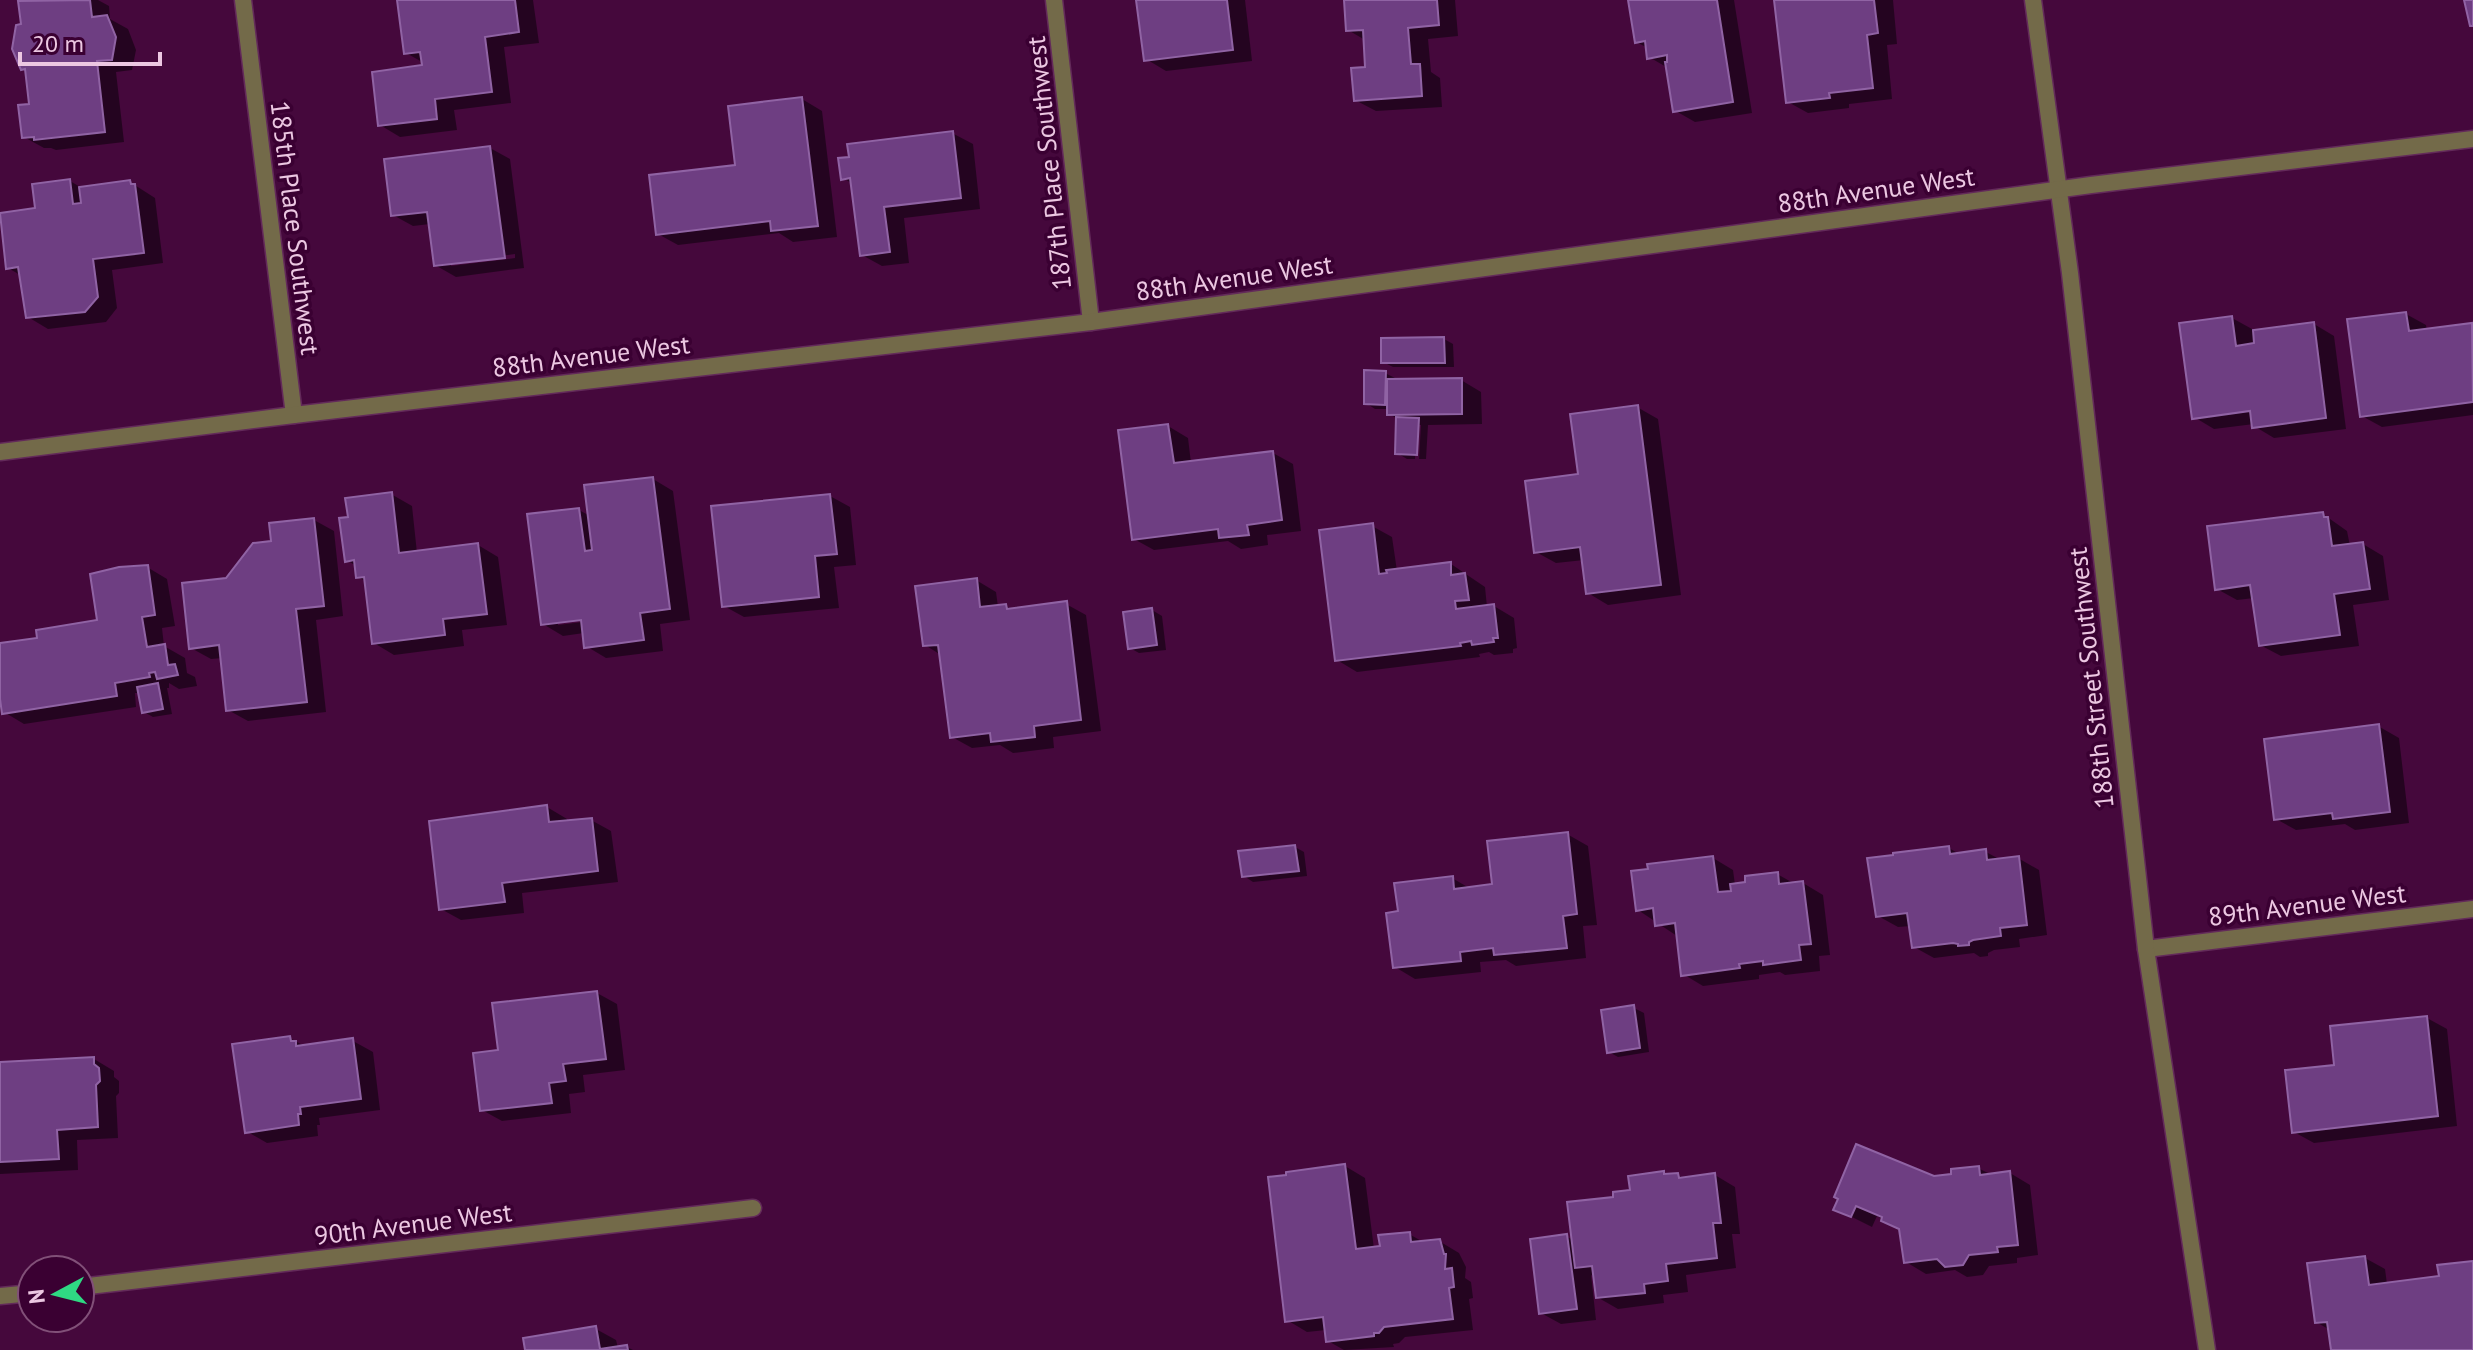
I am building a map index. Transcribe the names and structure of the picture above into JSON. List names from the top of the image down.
{
  "streets": {
    "street": [
      "187th Place Southwest",
      "88th Avenue West",
      "185th Place Southwest",
      "188th Street Southwest",
      "89th Avenue West",
      "90th Avenue West"
    ]
  },
  "crossings": [
    ["187th Place Southwest", "88th Avenue West"],
    ["88th Avenue West", "185th Place Southwest"],
    ["88th Avenue West", "188th Street Southwest"],
    ["188th Street Southwest", "89th Avenue West"]
  ],
  "scale_bar": "20 m",
  "north": "left"
}
